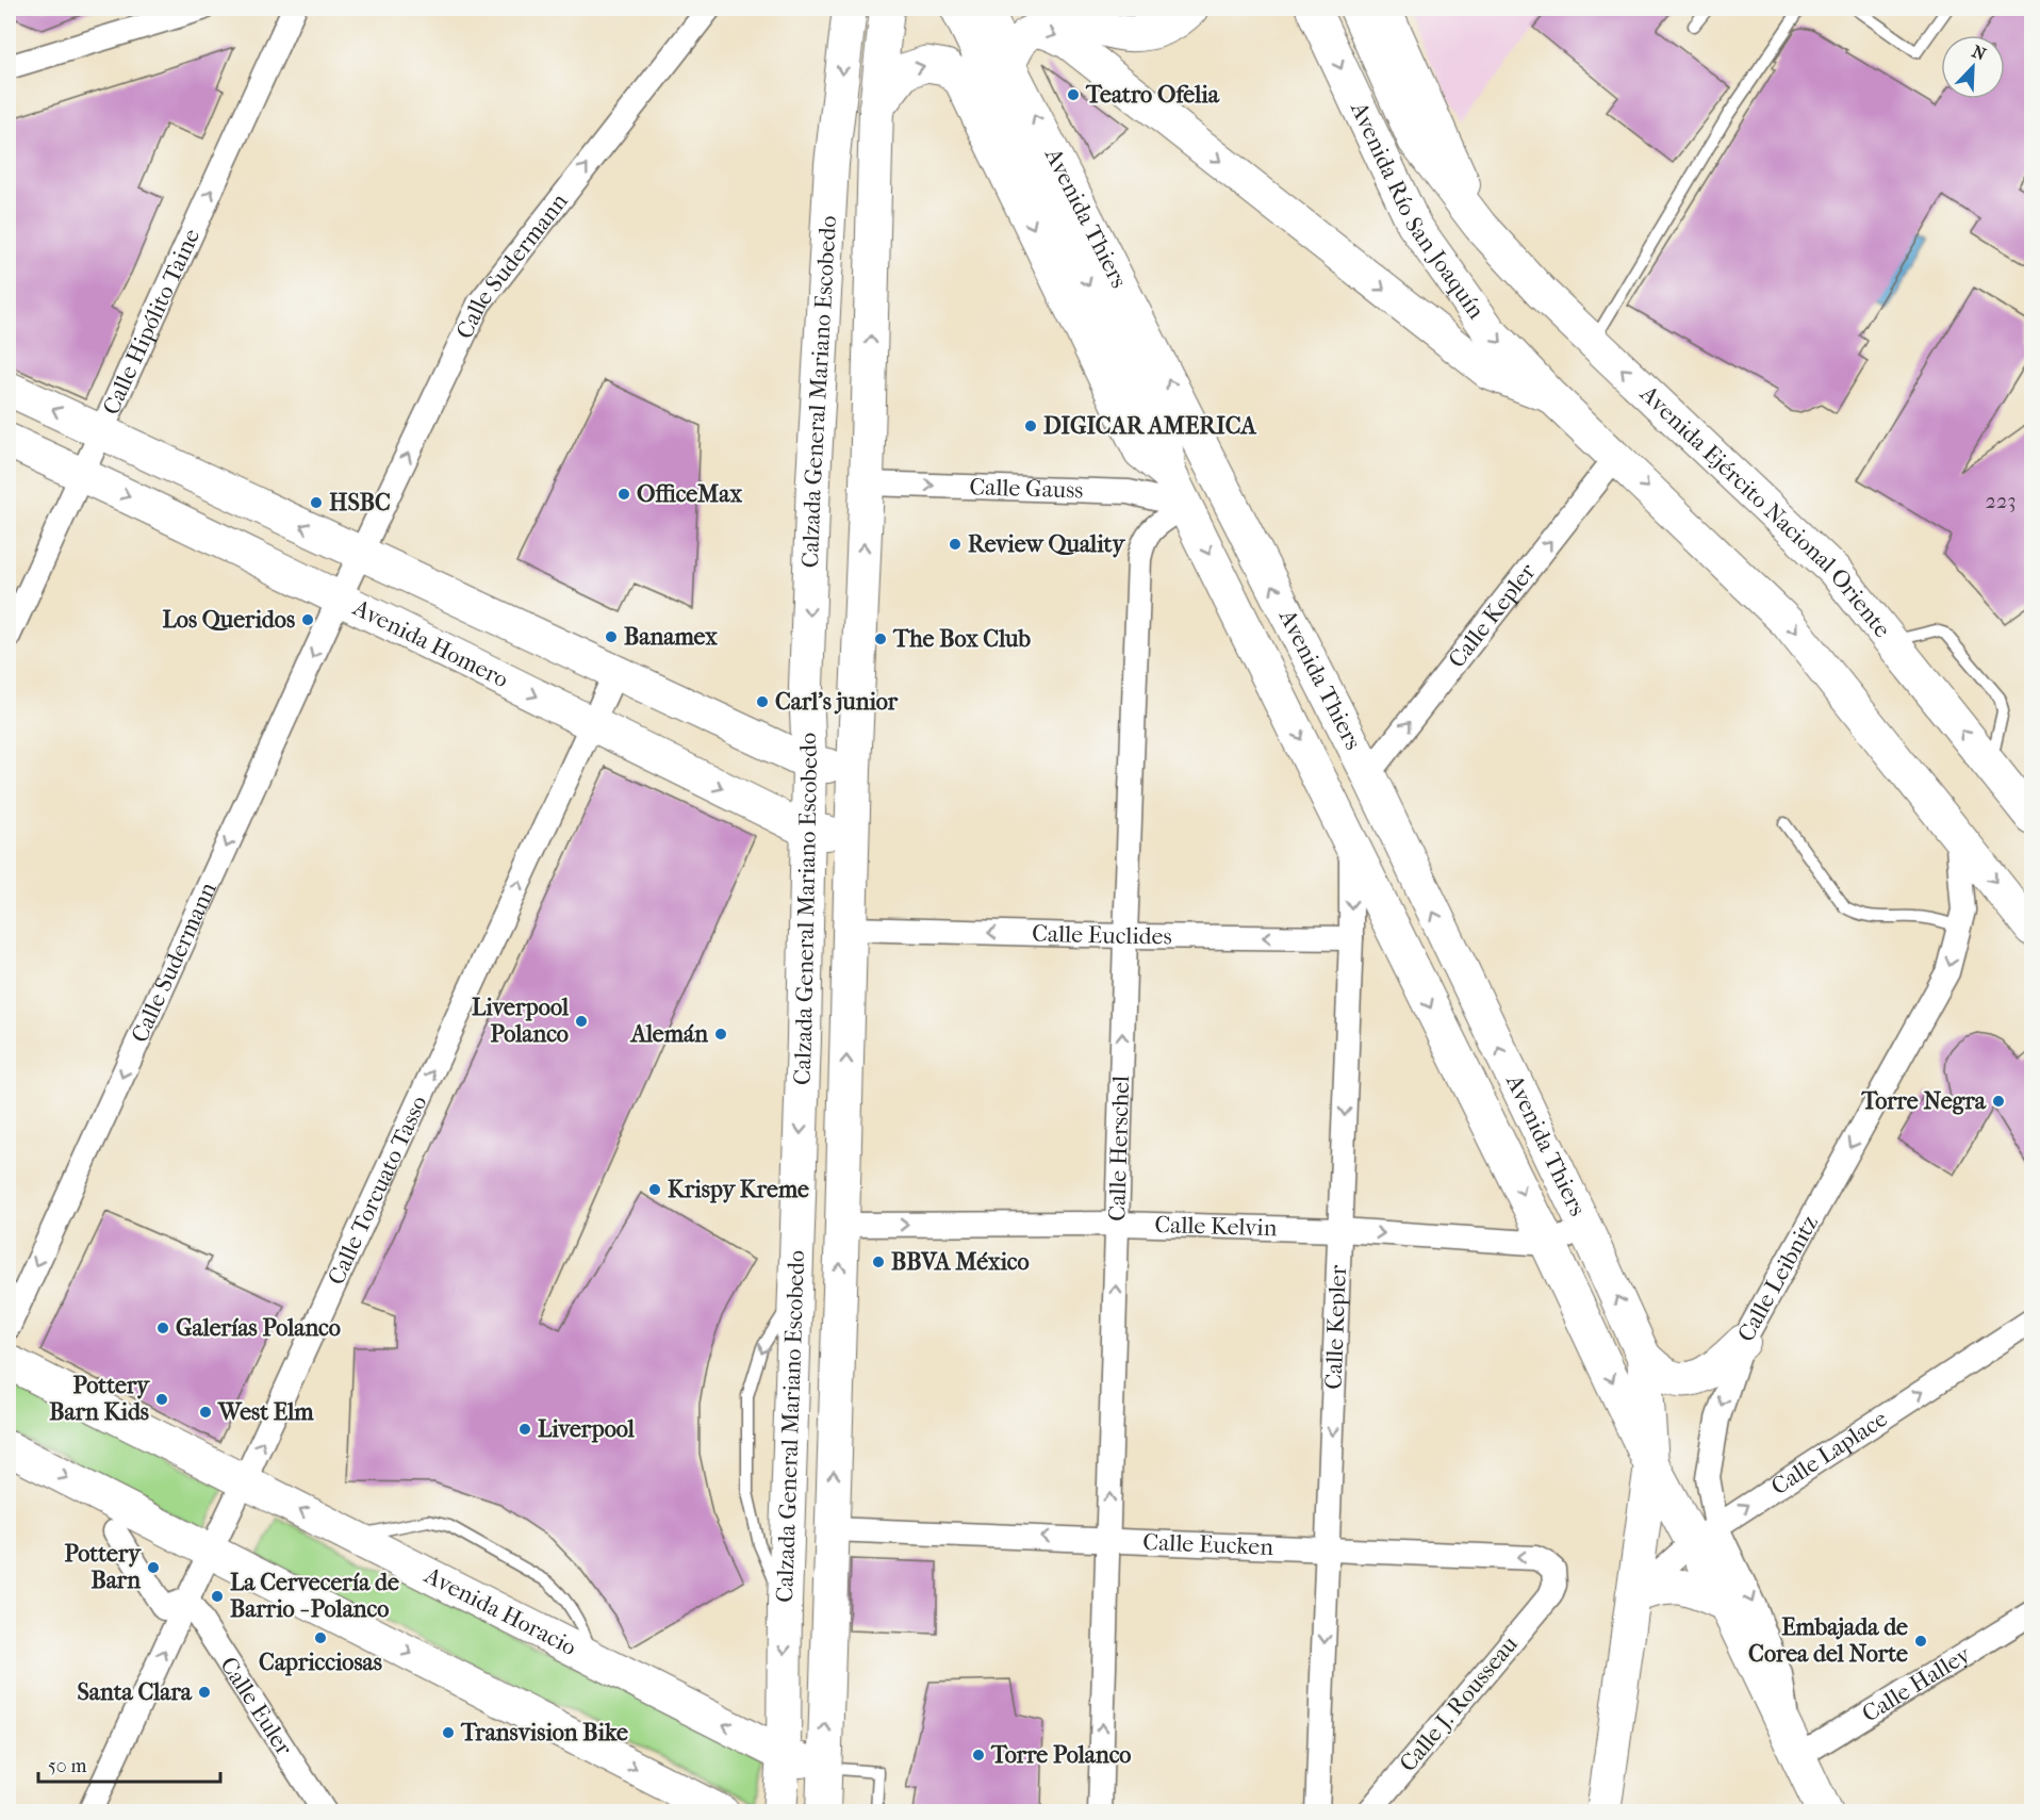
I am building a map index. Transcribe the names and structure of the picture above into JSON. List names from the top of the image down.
{
  "streets": {
    "main road": [
      "Avenida Río San Joaquín",
      "Avenida Thiers",
      "Calzada General Mariano Escobedo",
      "Avenida Ejército Nacional Oriente",
      "Avenida Homero",
      "Avenida Horacio"
    ],
    "street": [
      "Calle Sudermann",
      "Calle Hipólito Taine",
      "Calle Gauss",
      "Calle Kepler",
      "Calle Euclides",
      "Calle Herschel",
      "Calle Torcuato Tasso",
      "Calle Kelvin",
      "Calle Leibnitz",
      "Calle Laplace",
      "Calle Eucken",
      "Calle Halley",
      "Calle J. Rousseau",
      "Calle Euler"
    ]
  },
  "crossings": [
    ["Avenida Río San Joaquín", "Avenida Ejército Nacional Oriente"],
    ["Avenida Thiers", "Calle Gauss"],
    ["Avenida Thiers", "Calle Kepler"],
    ["Avenida Thiers", "Calle Herschel"],
    ["Avenida Thiers", "Calle Kelvin"],
    ["Avenida Thiers", "Calle Leibnitz"],
    ["Avenida Thiers", "Calle Laplace"],
    ["Avenida Thiers", "Calle Halley"],
    ["Calle Sudermann", "Avenida Homero"],
    ["Calle Hipólito Taine", "Avenida Homero"],
    ["Calzada General Mariano Escobedo", "Calle Gauss"],
    ["Calzada General Mariano Escobedo", "Avenida Homero"],
    ["Calzada General Mariano Escobedo", "Calle Euclides"],
    ["Calzada General Mariano Escobedo", "Calle Kelvin"],
    ["Calzada General Mariano Escobedo", "Calle Eucken"],
    ["Calzada General Mariano Escobedo", "Avenida Horacio"],
    ["Calle Gauss", "Calle Herschel"],
    ["Calle Kepler", "Calle Euclides"],
    ["Calle Kepler", "Calle Kelvin"],
    ["Calle Kepler", "Calle Eucken"],
    ["Avenida Homero", "Calle Torcuato Tasso"],
    ["Calle Euclides", "Calle Herschel"],
    ["Calle Herschel", "Calle Kelvin"],
    ["Calle Herschel", "Calle Eucken"],
    ["Calle Torcuato Tasso", "Avenida Horacio"],
    ["Calle Torcuato Tasso", "Calle Euler"],
    ["Calle Leibnitz", "Calle Laplace"],
    ["Calle Leibnitz", "Calle Halley"],
    ["Calle Eucken", "Calle J. Rousseau"]
  ],
  "one_way": [
    "Calle Hipólito Taine",
    "Calle Gauss",
    "Calle Euclides",
    "Calle Herschel",
    "Calle Torcuato Tasso",
    "Calle Kelvin",
    "Calle Leibnitz",
    "Calle Laplace",
    "Calle Eucken"
  ],
  "places": [
    "Teatro Ofelia",
    "DIGICAR AMERICA",
    "OfficeMax",
    "HSBC",
    "Review Quality",
    "Los Queridos",
    "Banamex",
    "The Box Club",
    "Carl's junior",
    "Liverpool Polanco",
    "Alemán",
    "Torre Negra",
    "Krispy Kreme",
    "BBVA México",
    "Galerías Polanco",
    "Pottery Barn Kids",
    "West Elm",
    "Liverpool",
    "Pottery Barn",
    "La Cervecería de Barrio - Polanco",
    "Capricciosas",
    "Embajada de Corea del Norte",
    "Santa Clara",
    "Transvision Bike",
    "Torre Polanco"
  ],
  "house_numbers": ["223"],
  "scale_bar": "50 m",
  "north": "top right"
}
